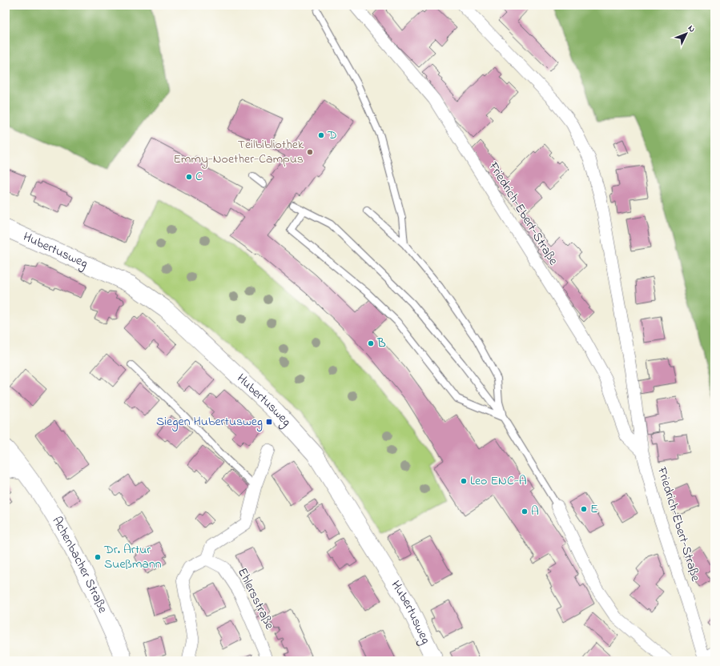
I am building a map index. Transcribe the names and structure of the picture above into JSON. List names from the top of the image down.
{
  "streets": {
    "street": [
      "Friedrich-Ebert-Straße",
      "Hubertusweg",
      "Achenbacher Straße",
      "Ehlersstraße"
    ]
  },
  "places": {
    "other": [
      "D",
      "Teilbibliothek Emmy-Noether-Campus",
      "C",
      "B",
      "Leo ENC-A",
      "E",
      "A",
      "Dr. Artur Sueßmann"
    ],
    "transit": ["Siegen Hubertusweg"]
  },
  "north": "top right"
}
